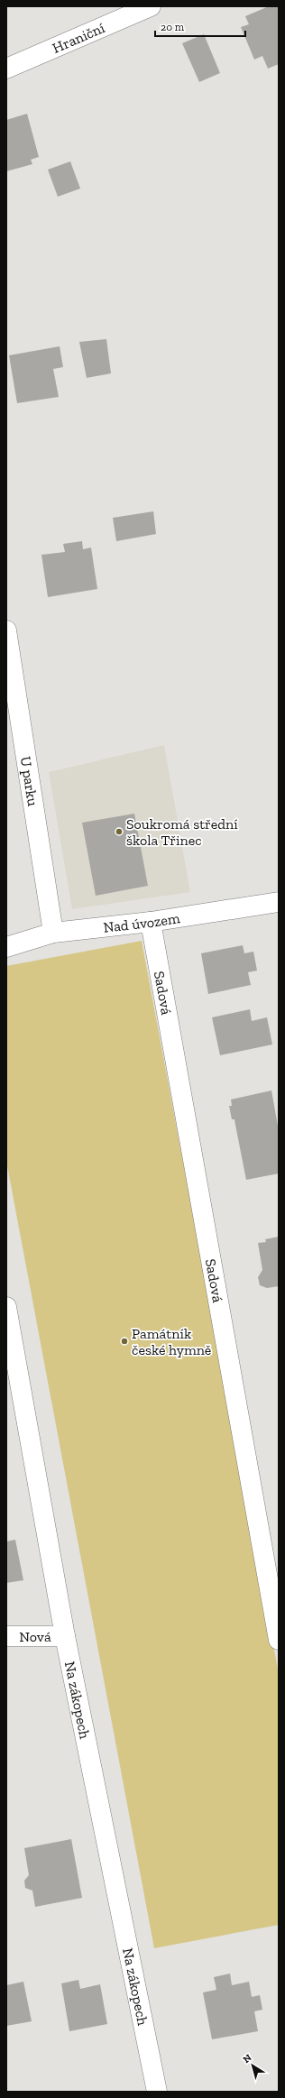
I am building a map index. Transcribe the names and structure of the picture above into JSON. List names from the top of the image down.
{
  "streets": {
    "street": [
      "Hraniční",
      "U parku",
      "Nad úvozem",
      "Sadová",
      "Nová",
      "Na zákopech"
    ]
  },
  "crossings": [
    ["U parku", "Nad úvozem"],
    ["Nad úvozem", "Sadová"],
    ["Nová", "Na zákopech"]
  ],
  "places": ["Soukromá střední škola Třinec", "Památník české hymně"],
  "scale_bar": "20 m",
  "north": "top left"
}
